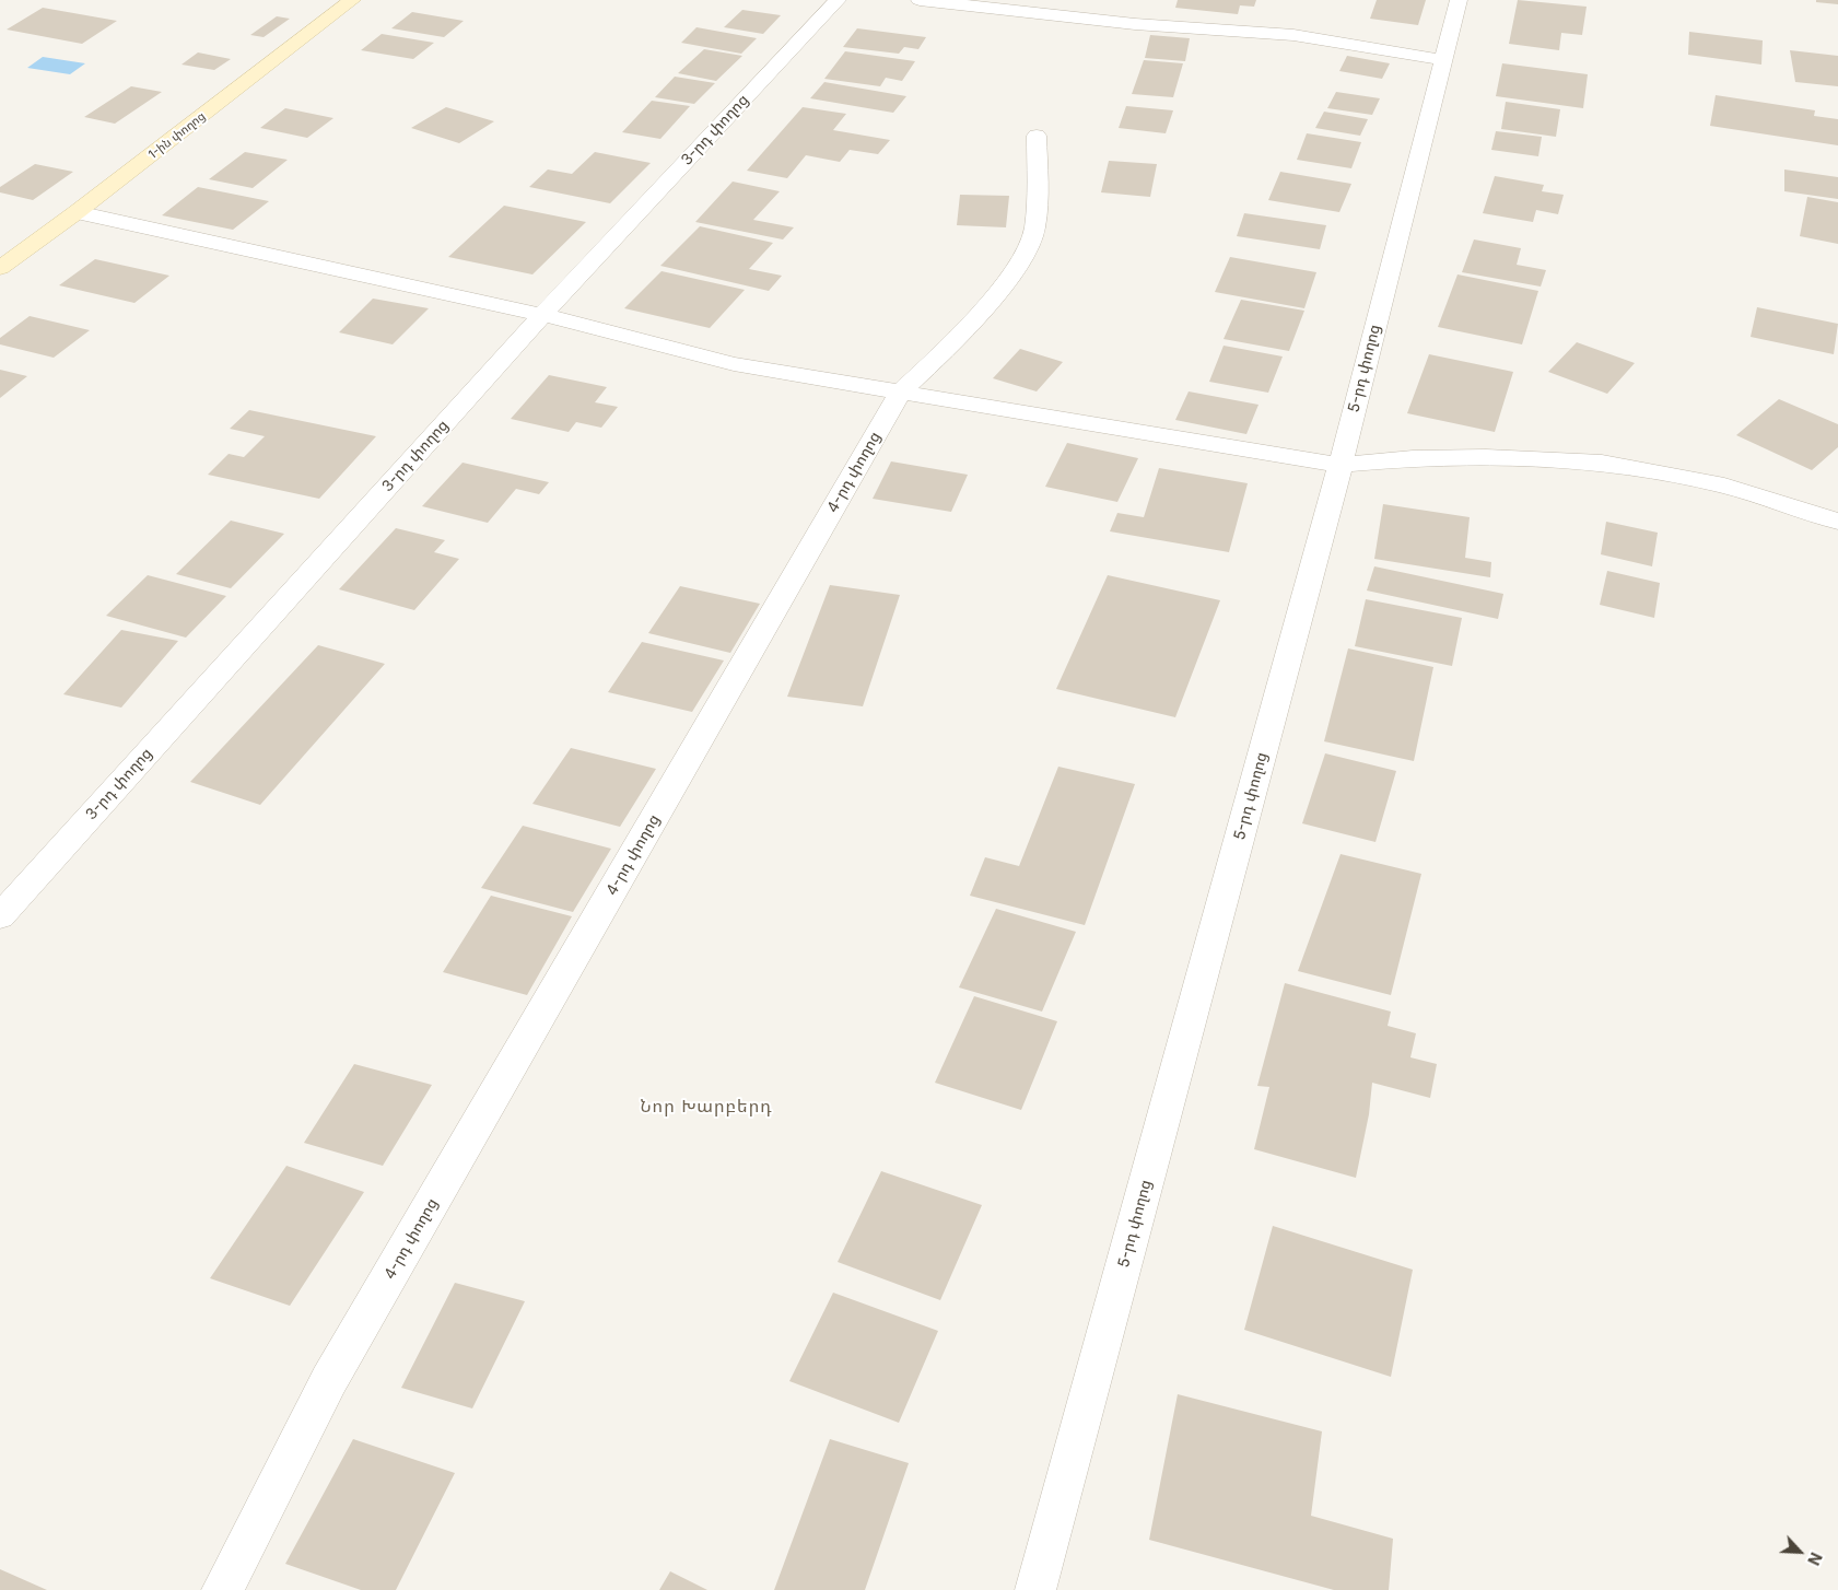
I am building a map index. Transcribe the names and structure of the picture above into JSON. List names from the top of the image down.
{
  "streets": {
    "main road": ["1-ին փողոց"],
    "street": ["3-րդ փողոց", "5-րդ փողոց", "4-րդ փողոց"]
  },
  "districts": ["Նոր Խարբերդ"],
  "north": "bottom right"
}
